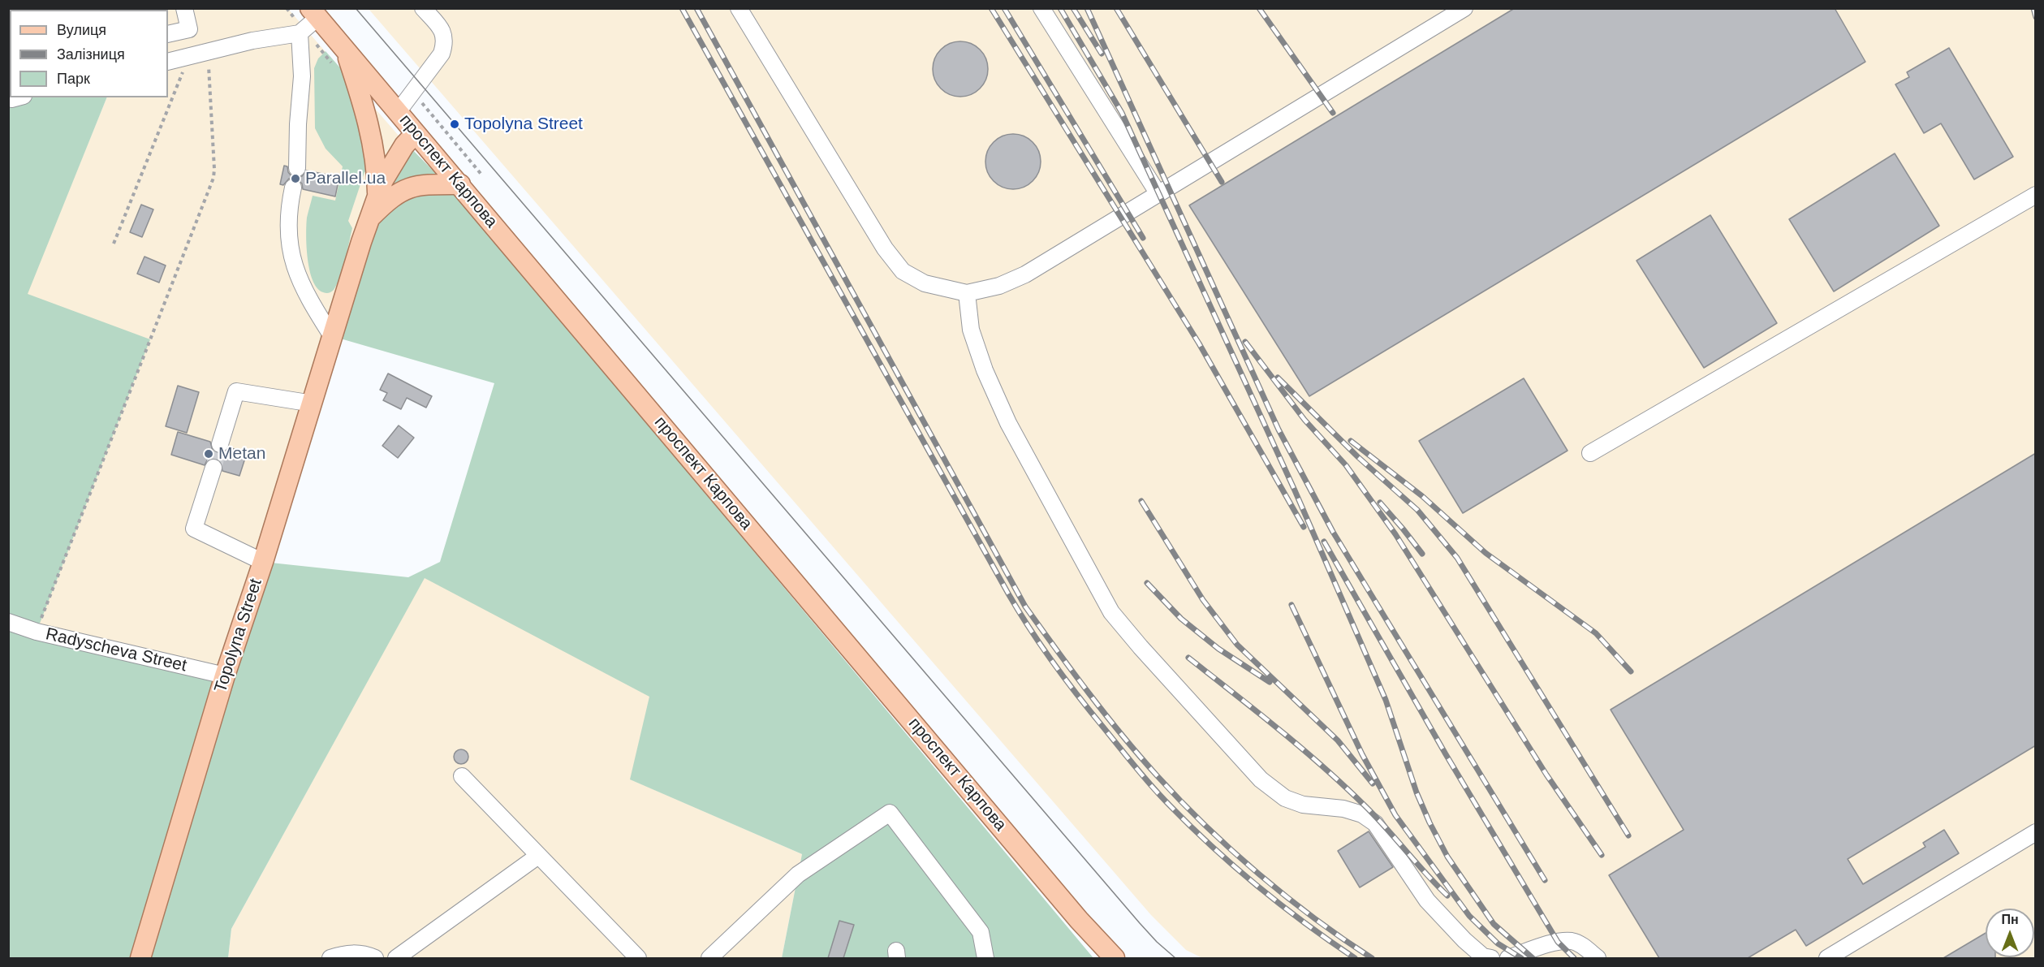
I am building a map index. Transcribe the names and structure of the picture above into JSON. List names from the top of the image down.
{
  "streets": {
    "main road": ["проспект Карпова", "Topolyna Street"],
    "street": ["Radyscheva Street"]
  },
  "crossings": [
    ["Topolyna Street", "Radyscheva Street"]
  ],
  "places": ["Topolyna Street", "Parallel.ua", "Metan"],
  "legend": ["Вулиця", "Залізниця", "Парк"],
  "north": "top"
}
